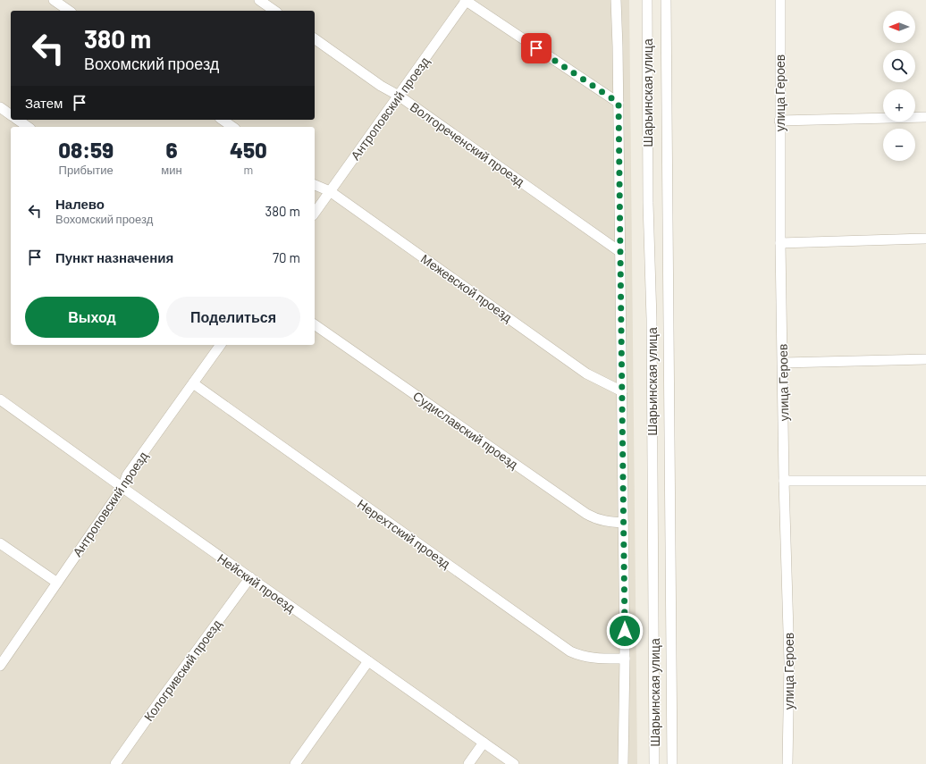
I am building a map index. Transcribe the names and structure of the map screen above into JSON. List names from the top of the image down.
{
  "streets": {
    "street": [
      "Шарьинская улица",
      "улица Героев",
      "Антроповский проезд",
      "Волгореченский проезд",
      "Межевской проезд",
      "Судиславский проезд",
      "Нерехтский проезд",
      "Нейский проезд",
      "Кологривский проезд"
    ]
  },
  "crossings": [
    ["Антроповский проезд", "Волгореченский проезд"],
    ["Антроповский проезд", "Межевской проезд"],
    ["Антроповский проезд", "Нерехтский проезд"],
    ["Антроповский проезд", "Нейский проезд"],
    ["Нейский проезд", "Кологривский проезд"]
  ],
  "north": "left",
  "page": {
    "map_buttons": ["+", "−"],
    "turn": ["380 m", "Вохомский проезд"],
    "then": "Затем",
    "eta": [
      "08:59",
      "Прибытие",
      "6",
      "мин",
      "450",
      "m"
    ],
    "list": [
      {
        "name": "Налево",
        "note": "Вохомский проезд",
        "value": "380 m"
      },
      {
        "name": "Пункт назначения",
        "value": "70 m"
      }
    ],
    "buttons": ["Выход", "Поделиться"]
  }
}
